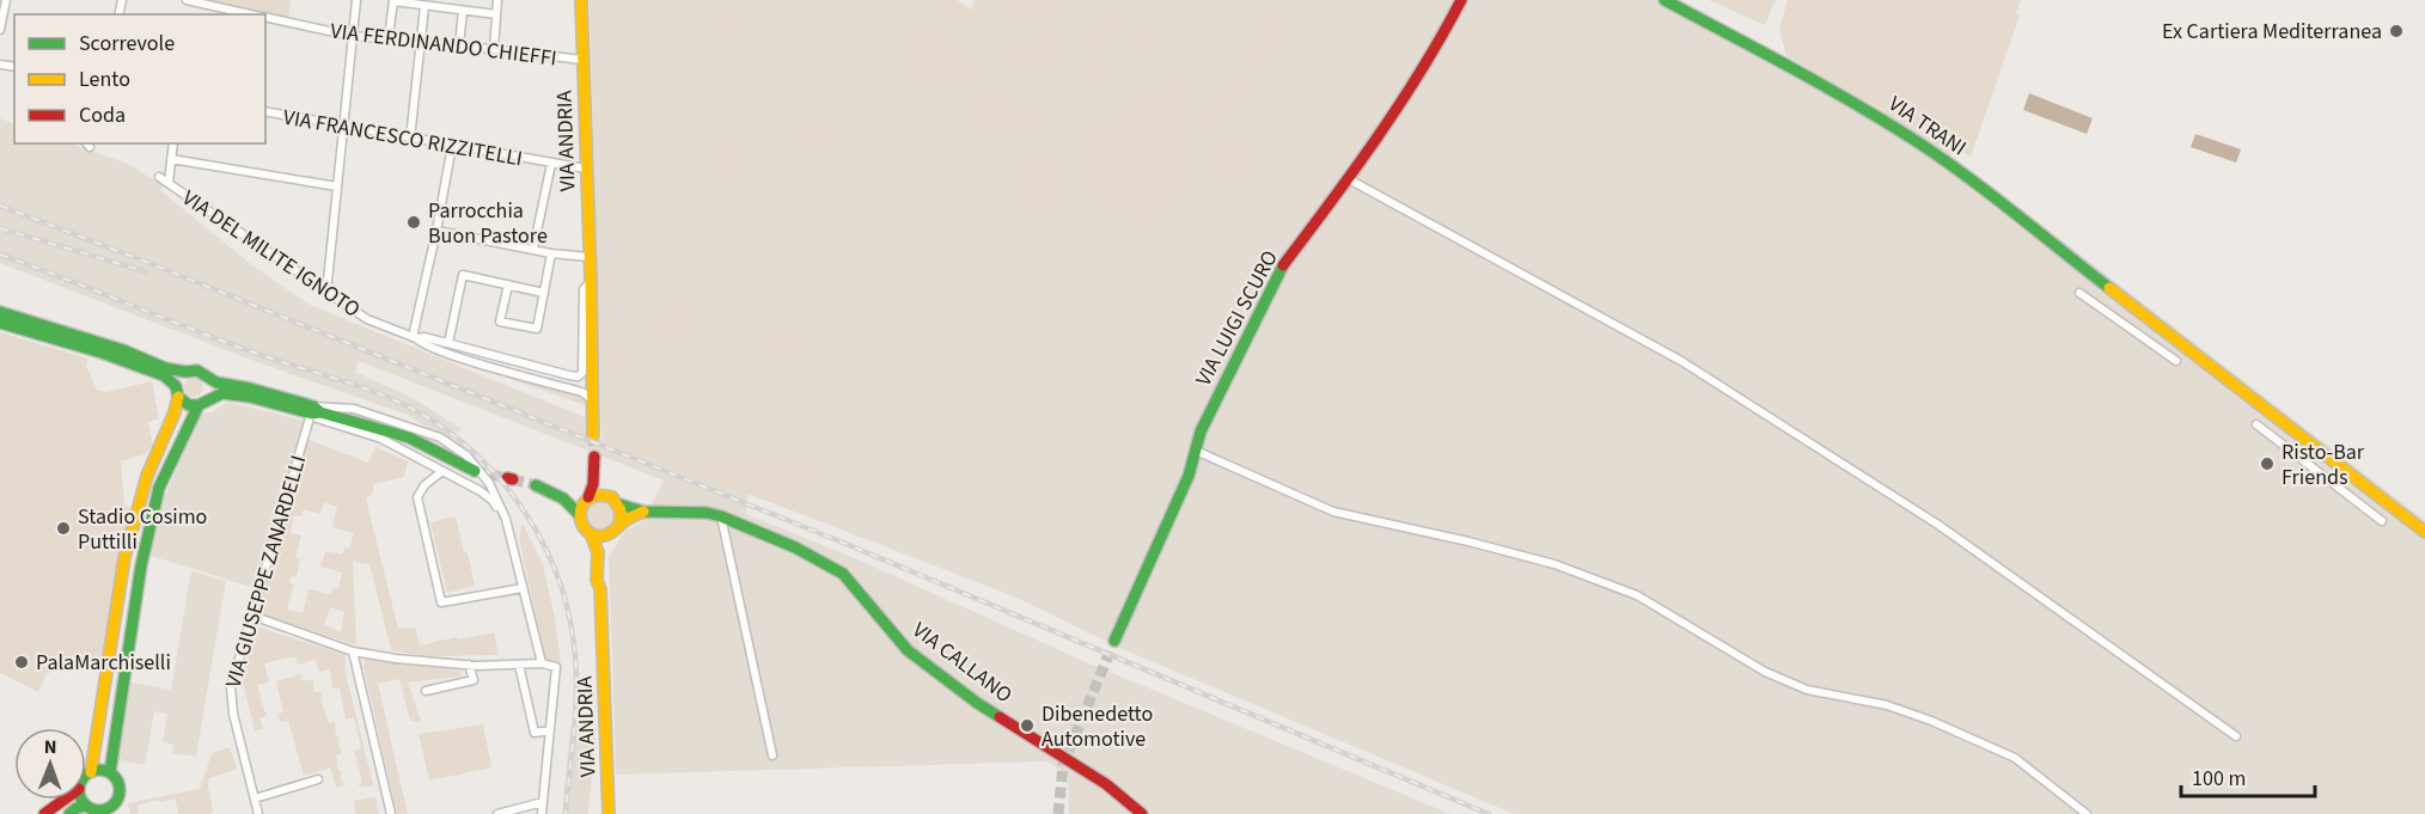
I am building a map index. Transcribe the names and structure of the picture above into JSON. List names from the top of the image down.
{
  "streets": {
    "main road": [
      "VIA TRANI",
      "VIA ANDRIA",
      "VIA LUIGI SCURO",
      "VIA CALLANO"
    ],
    "street": [
      "VIA FERDINANDO CHIEFFI",
      "VIA FRANCESCO RIZZITELLI",
      "VIA DEL MILITE IGNOTO",
      "VIA GIUSEPPE ZANARDELLI"
    ]
  },
  "crossings": [
    ["VIA FERDINANDO CHIEFFI", "VIA ANDRIA"],
    ["VIA FRANCESCO RIZZITELLI", "VIA ANDRIA"],
    ["VIA ANDRIA", "VIA DEL MILITE IGNOTO"],
    ["VIA ANDRIA", "VIA CALLANO"]
  ],
  "places": [
    "Ex Cartiera Mediterranea",
    "Parrocchia Buon Pastore",
    "Risto-Bar Friends",
    "Stadio Cosimo Puttilli",
    "PalaMarchiselli",
    "Dibenedetto Automotive"
  ],
  "legend": ["Scorrevole", "Lento", "Coda"],
  "scale_bar": "100 m",
  "north": "top"
}
